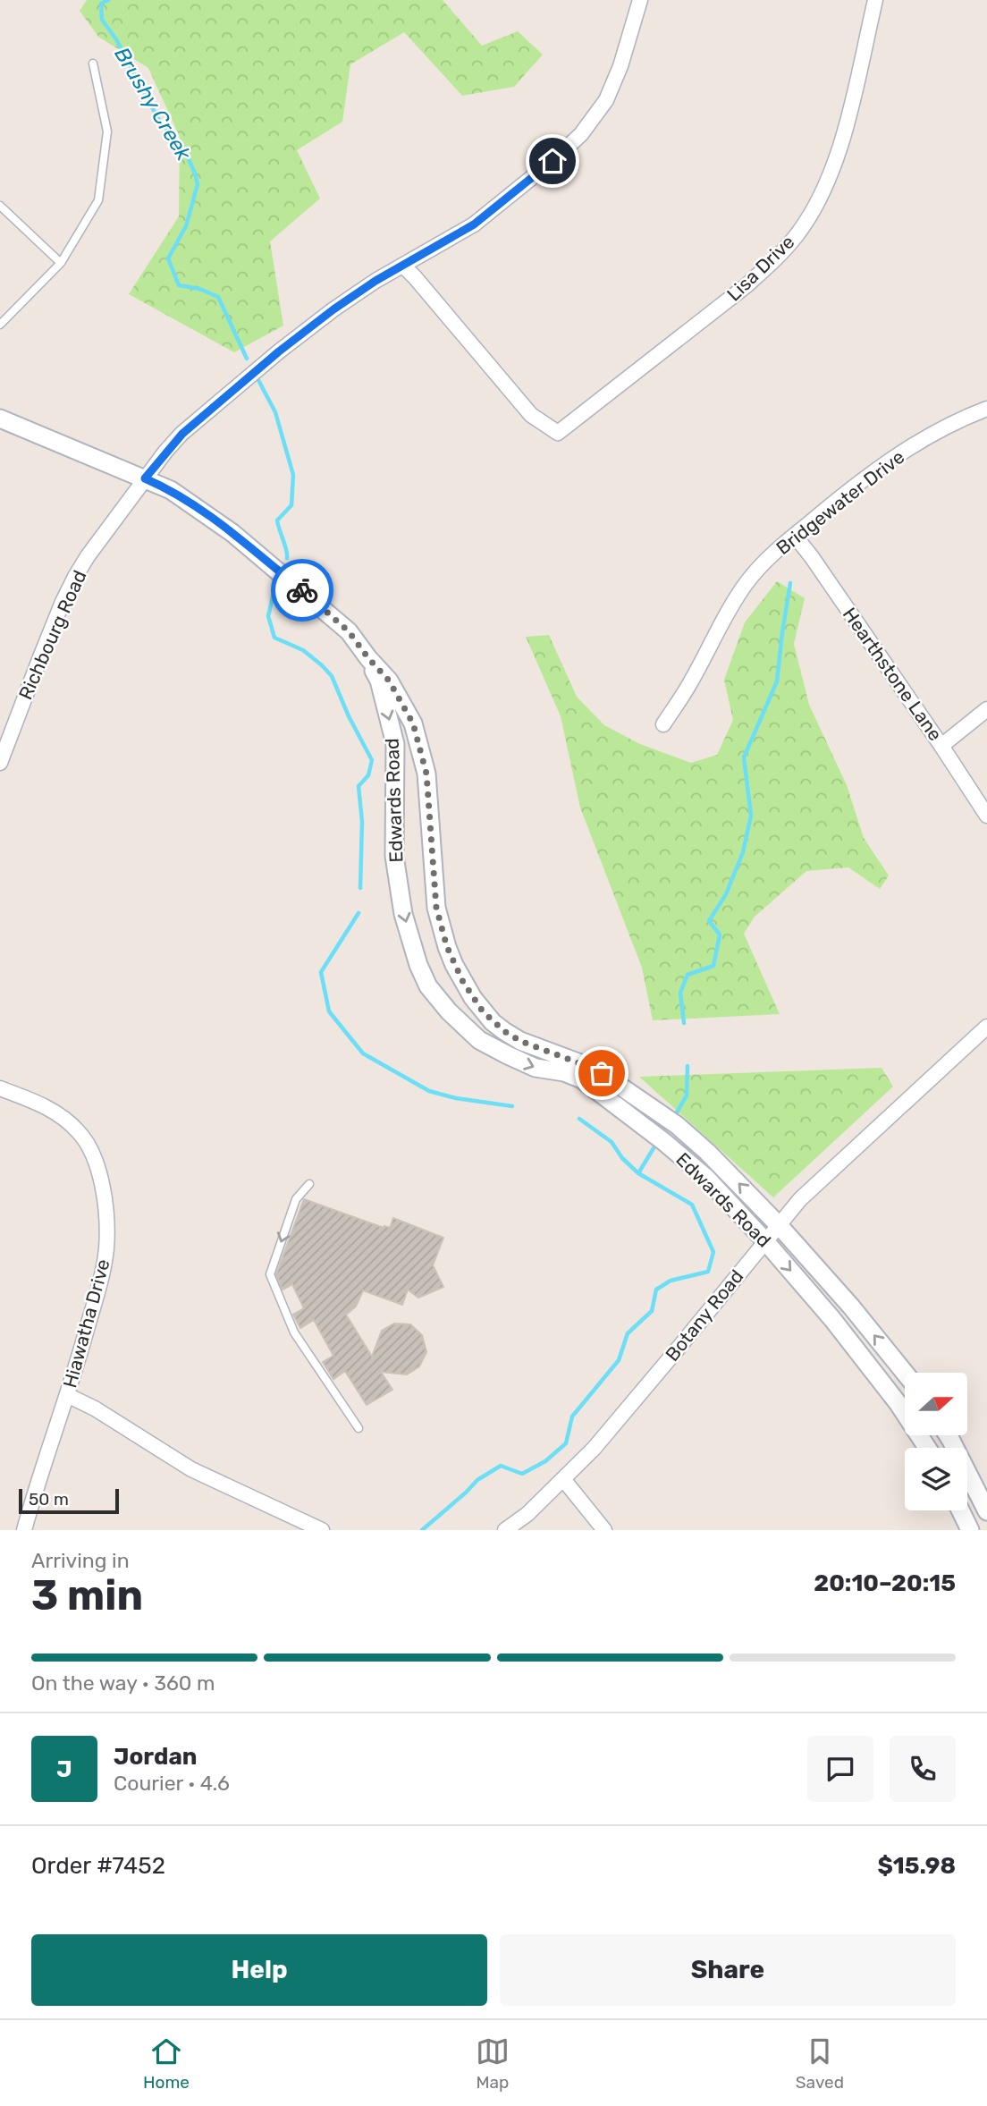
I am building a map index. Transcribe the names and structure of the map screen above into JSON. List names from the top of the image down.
{
  "streets": {
    "street": [
      "Lisa Drive",
      "Bridgewater Drive",
      "Richbourg Road",
      "Hearthstone Lane",
      "Edwards Road",
      "Botany Road",
      "Hiawatha Drive"
    ]
  },
  "crossings": [
    ["Lisa Drive", "Richbourg Road"],
    ["Bridgewater Drive", "Hearthstone Lane"],
    ["Richbourg Road", "Edwards Road"],
    ["Edwards Road", "Botany Road"]
  ],
  "water": ["Brushy Creek"],
  "scale_bar": "50 m",
  "north": "right",
  "page": {
    "scale": "50 m",
    "heading": ["3 min", "Arriving in", "20:10–20:15"],
    "panel": [
      "Jordan",
      "Courier · 4.6",
      "Order #7452",
      "$15.98"
    ],
    "bar": "On the way · 360 m",
    "round": "J",
    "buttons": ["Help", "Share"],
    "tabs": ["Home", "Map", "Saved"]
  }
}
